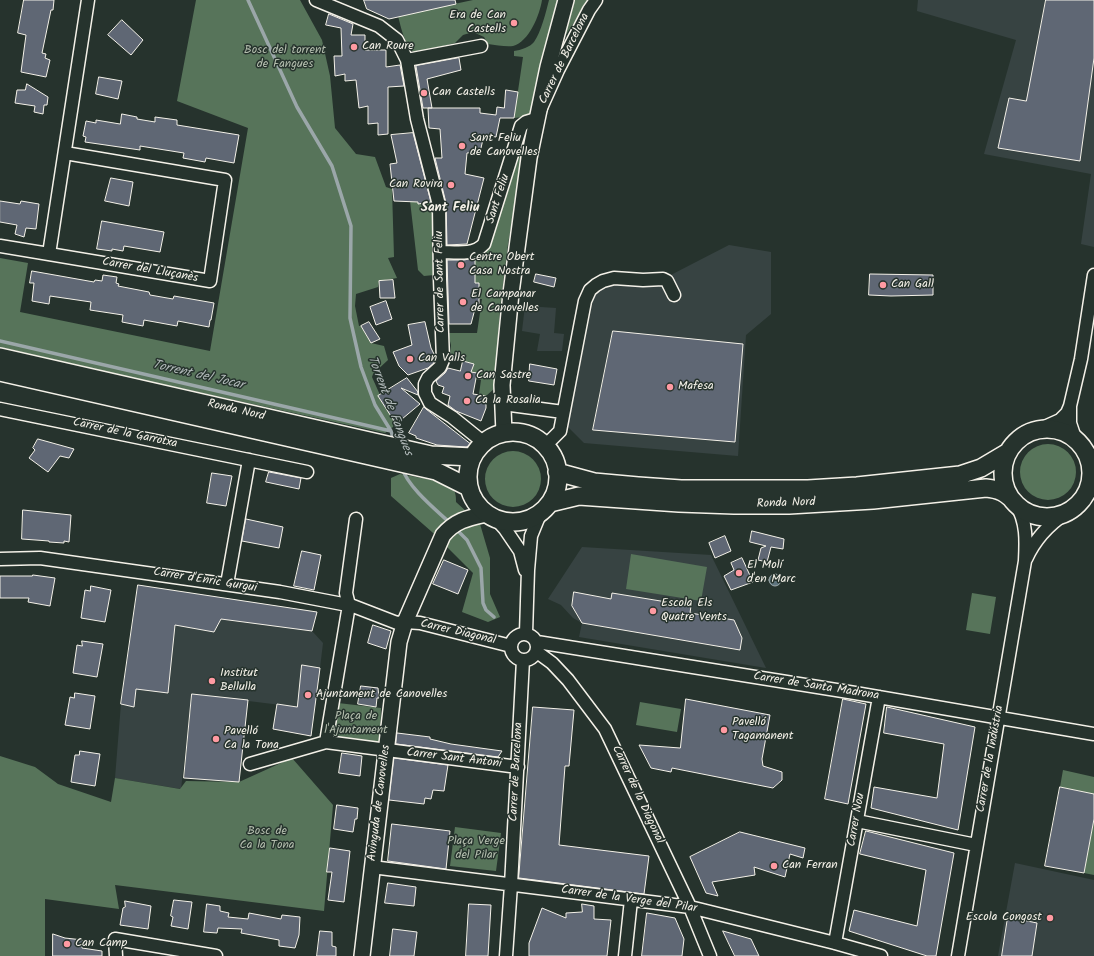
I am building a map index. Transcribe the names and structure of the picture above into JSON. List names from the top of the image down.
{
  "streets": {
    "main road": ["Ronda Nord"],
    "street": [
      "Carrer de Barcelona",
      "Sant Feliu",
      "Carrer del Lluçanès",
      "Carrer de Sant Feliu",
      "Carrer de la Garrotxa",
      "Carrer d'Enric Gurgui",
      "Carrer Diagonal",
      "Carrer de Santa Madrona",
      "Carrer Sant Antoni",
      "Carrer de la Indústria",
      "Carrer de la Diagonal",
      "Avinguda de Canovelles",
      "Carrer Nou",
      "Carrer de la Verge del Pilar"
    ]
  },
  "crossings": [
    ["Carrer de Barcelona", "Sant Feliu"],
    ["Carrer de Barcelona", "Carrer Diagonal"],
    ["Carrer de Barcelona", "Carrer de Santa Madrona"],
    ["Carrer de Barcelona", "Carrer Sant Antoni"],
    ["Carrer de Barcelona", "Carrer de la Diagonal"],
    ["Carrer de Barcelona", "Carrer de la Verge del Pilar"],
    ["Sant Feliu", "Carrer de Sant Feliu"],
    ["Carrer de Sant Feliu", "Ronda Nord"],
    ["Carrer de Sant Feliu", "Avinguda de Canovelles"],
    ["Ronda Nord", "Avinguda de Canovelles"],
    ["Carrer d'Enric Gurgui", "Carrer Diagonal"],
    ["Carrer d'Enric Gurgui", "Avinguda de Canovelles"],
    ["Carrer Diagonal", "Carrer de Santa Madrona"],
    ["Carrer Diagonal", "Carrer de la Diagonal"],
    ["Carrer Diagonal", "Avinguda de Canovelles"],
    ["Carrer de Santa Madrona", "Carrer de la Indústria"],
    ["Carrer de Santa Madrona", "Carrer de la Diagonal"],
    ["Carrer de Santa Madrona", "Carrer Nou"],
    ["Carrer Sant Antoni", "Avinguda de Canovelles"],
    ["Carrer de la Diagonal", "Carrer de la Verge del Pilar"],
    ["Avinguda de Canovelles", "Carrer de la Verge del Pilar"],
    ["Carrer Nou", "Carrer de la Verge del Pilar"]
  ],
  "districts": ["Sant Feliu"],
  "water": ["Torrent del Jocar", "Torrent de Fangues"],
  "parks": [
    "Bosc del torrent de Fangues",
    "Plaça de l'Ajuntament",
    "Bosc de Ca la Tona",
    "Plaça Verge del Pilar"
  ],
  "places": [
    "Era de Can Castells",
    "Can Roure",
    "Can Castells",
    "Sant Feliu de Canovelles",
    "Can Rovira",
    "Centre Obert Casa Nostra",
    "Can Gall",
    "El Campanar de Canovelles",
    "Can Valls",
    "Can Sastre",
    "Mafesa",
    "Ca la Rosalia",
    "El Molí d'en Marc",
    "Escola Els Quatre Vents",
    "Institut Bellulla",
    "Ajuntament de Canovelles",
    "Pavelló Tagamanent",
    "Pavelló Ca la Tona",
    "Can Ferran",
    "Escola Congost",
    "Can Camp"
  ]
}
